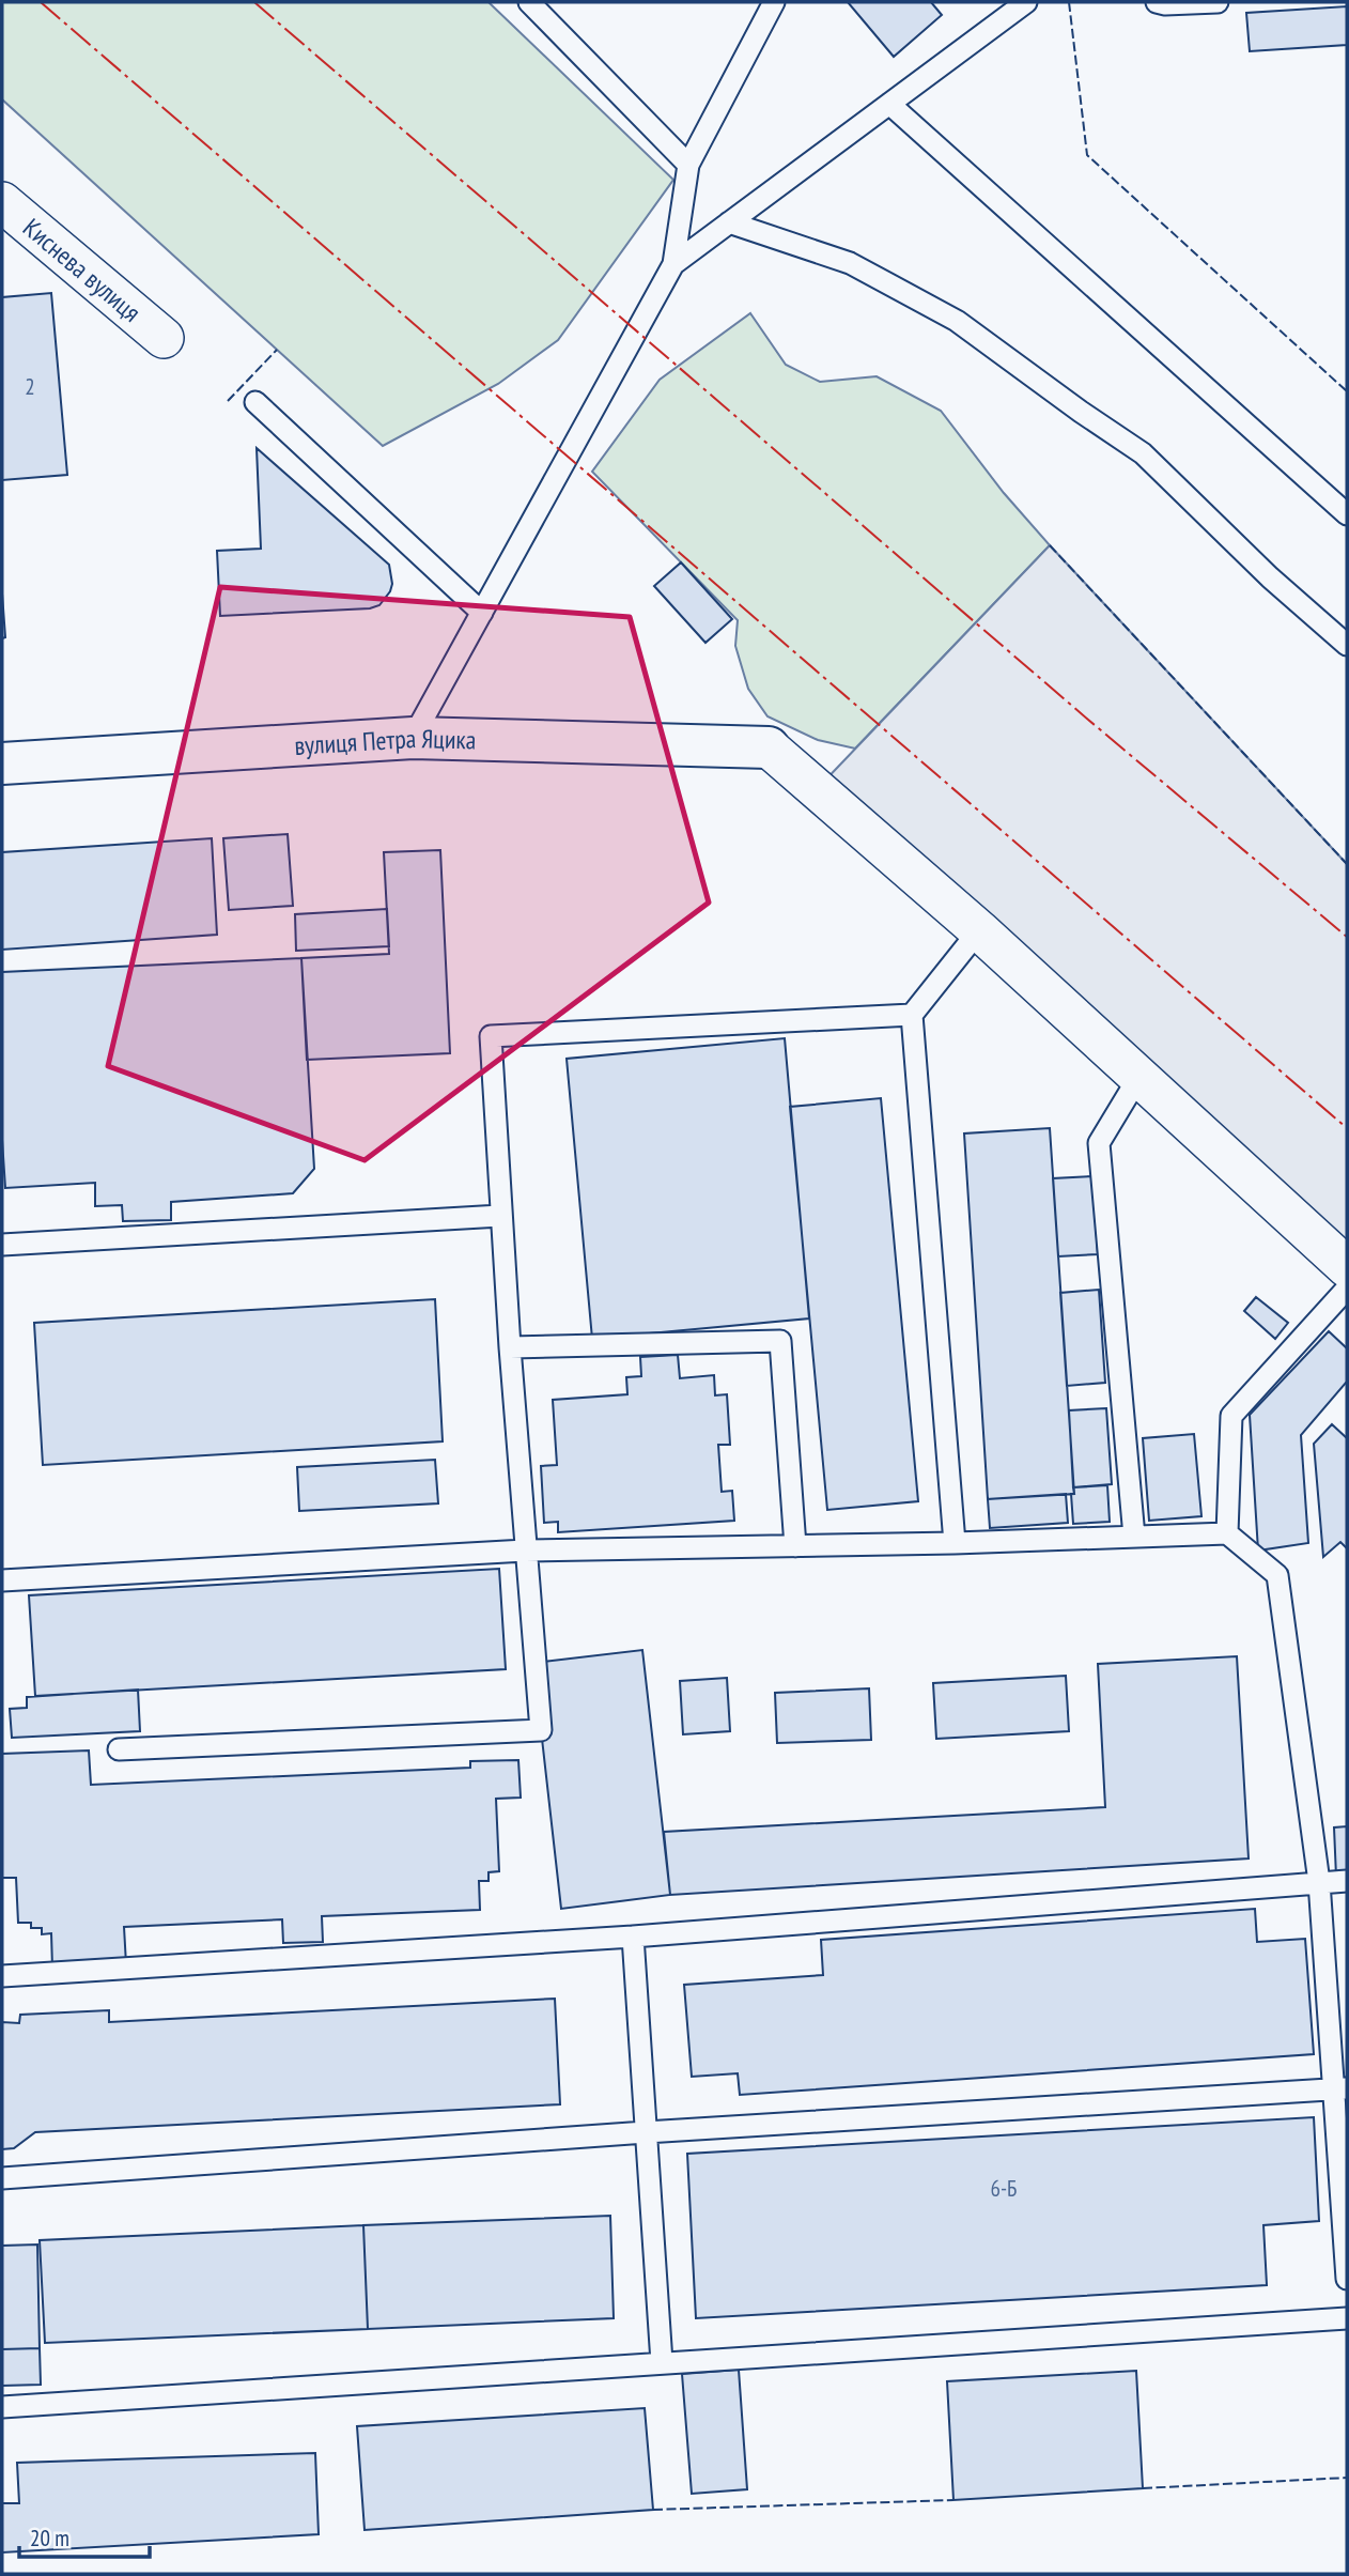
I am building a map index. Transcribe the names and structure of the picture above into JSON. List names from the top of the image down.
{
  "streets": {
    "street": ["Киснева вулиця", "вулиця Петра Яцика"]
  },
  "house_numbers": ["2", "6-Б"],
  "scale_bar": "20 m"
}
